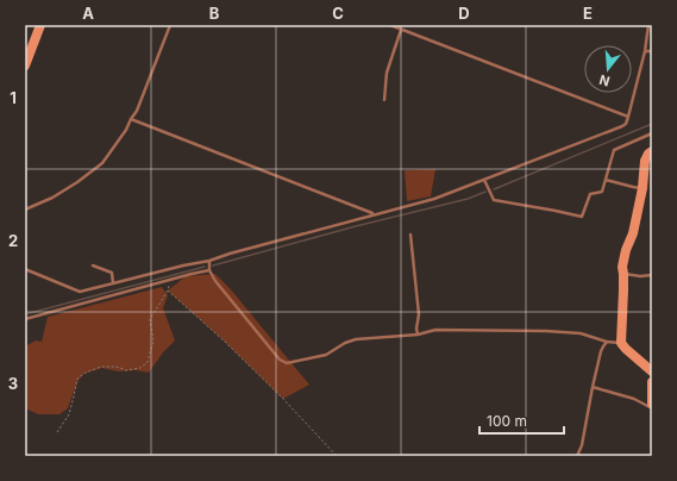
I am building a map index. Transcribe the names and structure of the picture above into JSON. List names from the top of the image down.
{
  "scale_bar": "100 m",
  "north": "bottom",
  "grid": {
    "columns": [
      "A",
      "B",
      "C",
      "D",
      "E"
    ],
    "rows": ["1", "2", "3"]
  }
}
